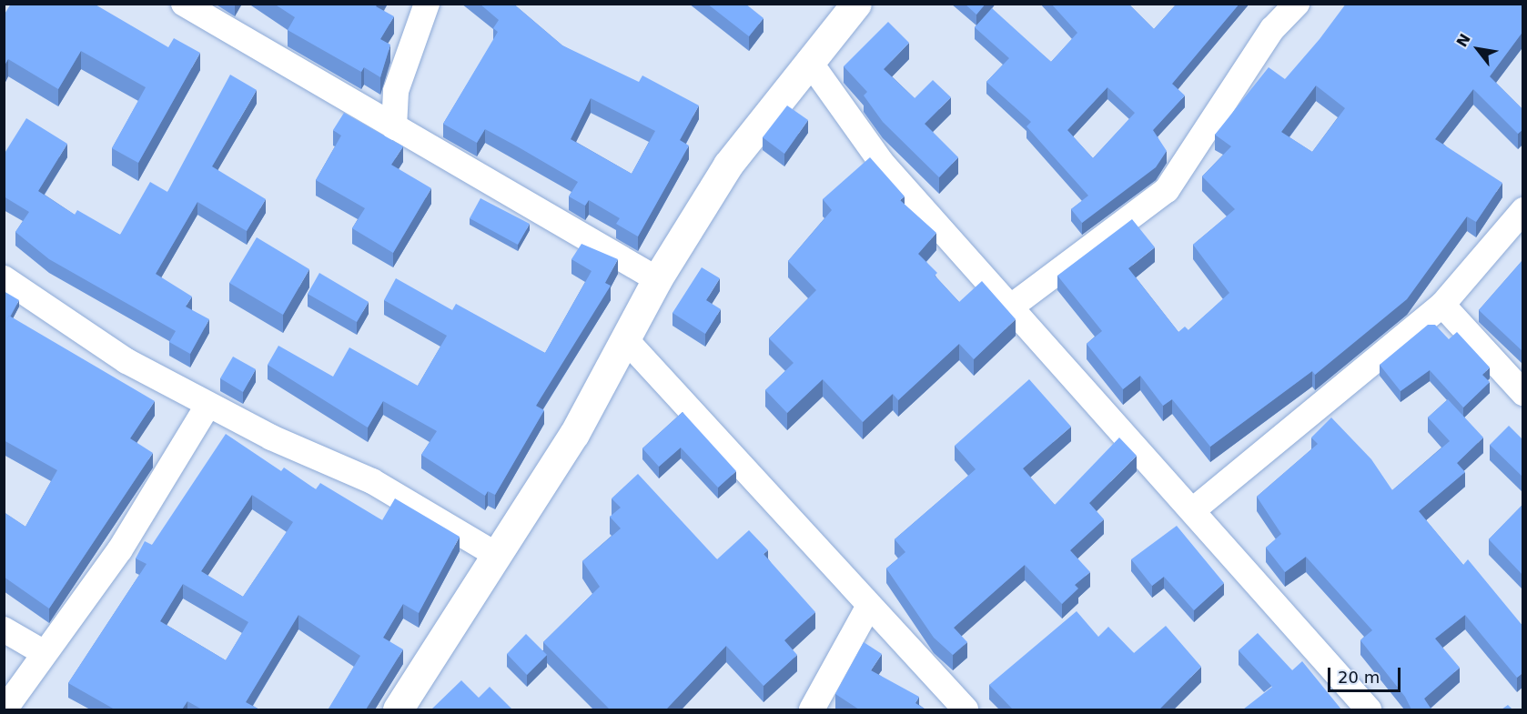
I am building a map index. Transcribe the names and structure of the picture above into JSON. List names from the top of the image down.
{
  "scale_bar": "20 m",
  "north": "top left"
}
